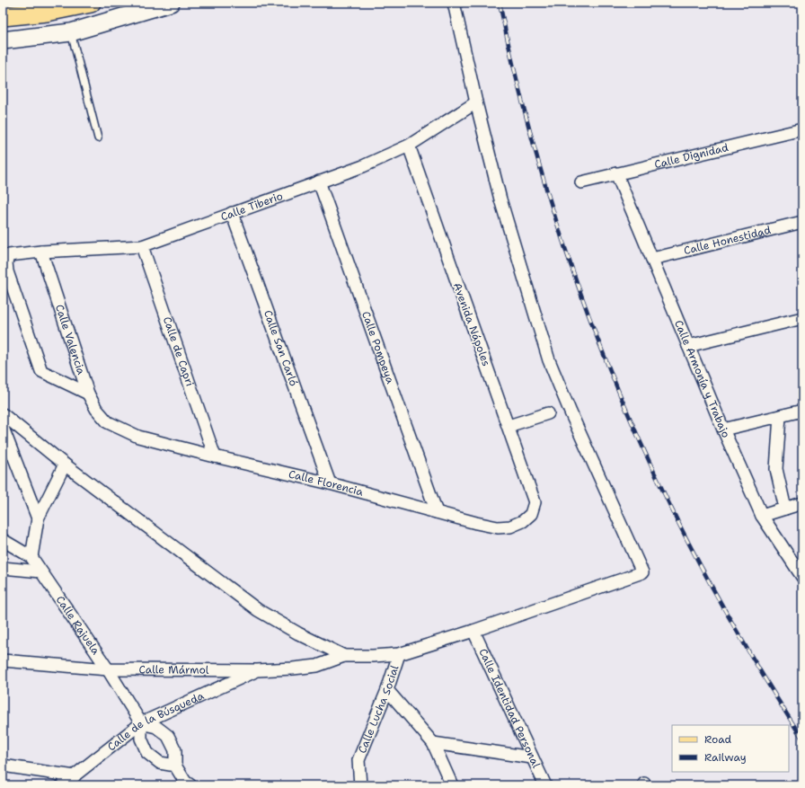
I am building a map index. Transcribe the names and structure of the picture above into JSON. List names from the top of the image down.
{
  "streets": {
    "street": [
      "Calle Dignidad",
      "Calle Tiberio",
      "Calle Honestidad",
      "Avenida Nápoles",
      "Calle Valencia",
      "Calle Pompeya",
      "Calle San Carló",
      "Calle de Capri",
      "Calle Armonía y Trabajo",
      "Calle Florencia",
      "Calle Rajuela",
      "Calle Mármol",
      "Calle Identidad Personal",
      "Calle Lucha Social",
      "Calle de la Búsqueda"
    ]
  },
  "crossings": [
    ["Calle Dignidad", "Calle Armonía y Trabajo"],
    ["Calle Tiberio", "Avenida Nápoles"],
    ["Calle Tiberio", "Calle Valencia"],
    ["Calle Tiberio", "Calle Pompeya"],
    ["Calle Tiberio", "Calle San Carló"],
    ["Calle Tiberio", "Calle de Capri"],
    ["Calle Honestidad", "Calle Armonía y Trabajo"],
    ["Avenida Nápoles", "Calle Florencia"],
    ["Calle Valencia", "Calle Florencia"],
    ["Calle Pompeya", "Calle Florencia"],
    ["Calle San Carló", "Calle Florencia"],
    ["Calle de Capri", "Calle Florencia"],
    ["Calle Rajuela", "Calle Mármol"],
    ["Calle Rajuela", "Calle de la Búsqueda"],
    ["Calle Mármol", "Calle de la Búsqueda"]
  ],
  "legend": ["Road", "Railway"]
}
